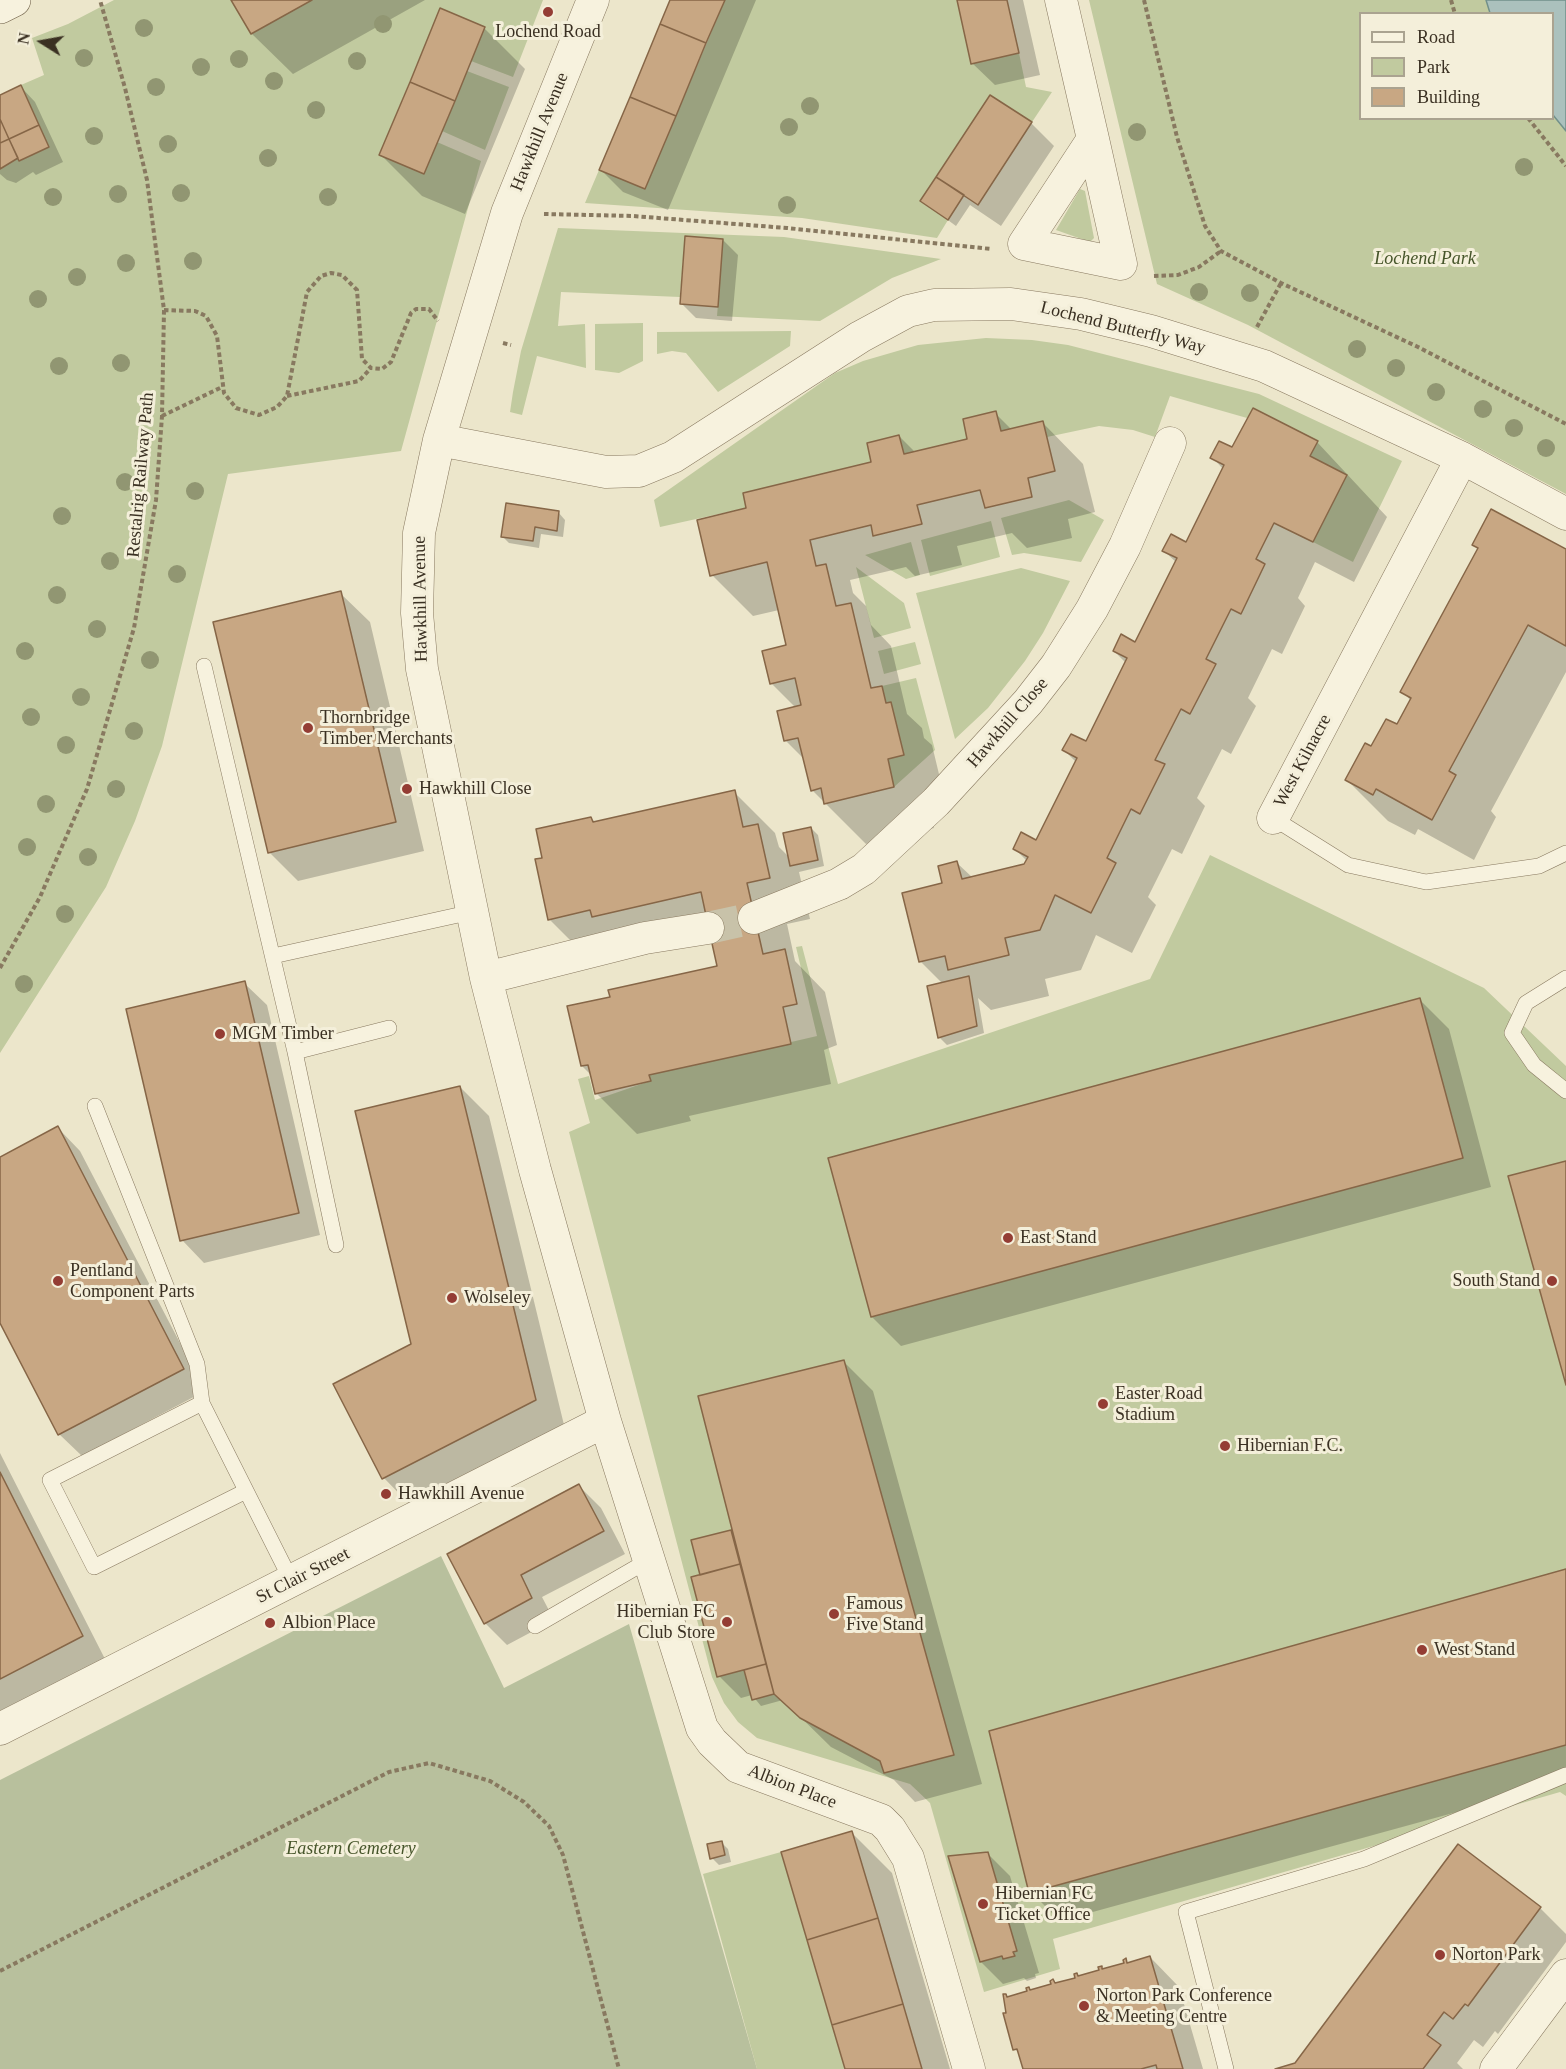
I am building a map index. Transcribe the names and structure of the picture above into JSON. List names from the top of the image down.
{
  "streets": {
    "street": [
      "Hawkhill Avenue",
      "Lochend Butterfly Way",
      "Hawkhill Close",
      "West Kilnacre",
      "St Clair Street",
      "Albion Place"
    ],
    "path": ["Restalrig Railway Path"]
  },
  "crossings": [
    ["Hawkhill Avenue", "Lochend Butterfly Way"],
    ["Hawkhill Avenue", "St Clair Street"],
    ["Hawkhill Avenue", "Albion Place"],
    ["Lochend Butterfly Way", "West Kilnacre"],
    ["St Clair Street", "Albion Place"]
  ],
  "parks": ["Lochend Park", "Eastern Cemetery"],
  "places": [
    "Lochend Road",
    "Thornbridge Timber Merchants",
    "Hawkhill Close",
    "MGM Timber",
    "East Stand",
    "Pentland Component Parts",
    "South Stand",
    "Wolseley",
    "Easter Road Stadium",
    "Hibernian F.C.",
    "Hawkhill Avenue",
    "Famous Five Stand",
    "Hibernian FC Club Store",
    "Albion Place",
    "West Stand",
    "Hibernian FC Ticket Office",
    "Norton Park",
    "Norton Park Conference & Meeting Centre"
  ],
  "legend": ["Road", "Park", "Building"],
  "north": "left"
}
